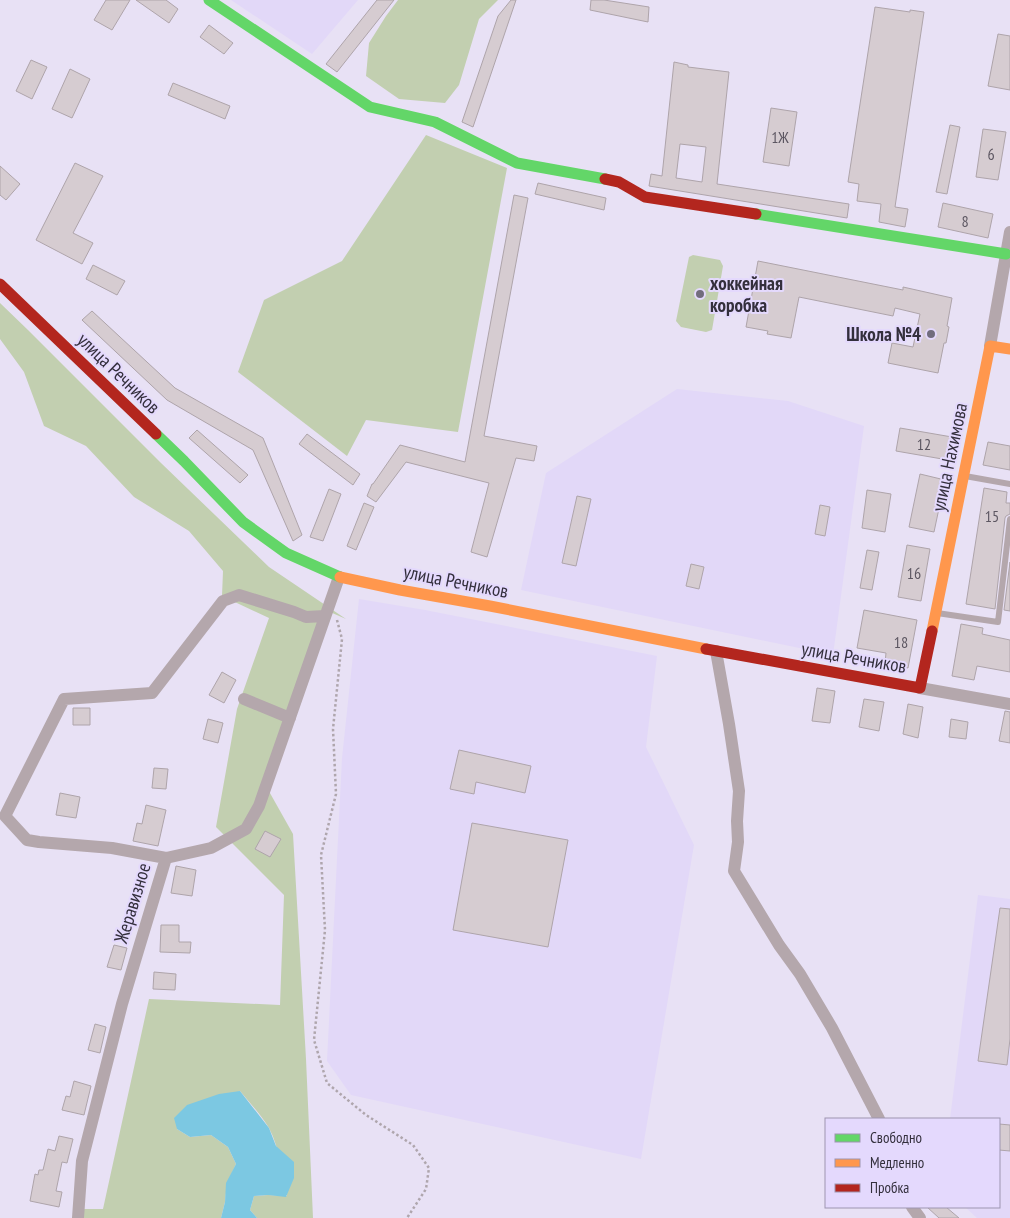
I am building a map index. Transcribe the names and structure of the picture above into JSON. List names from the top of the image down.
{
  "streets": {
    "street": ["улица Речников", "улица Нахимова", "Жеравизное"]
  },
  "crossings": [
    ["улица Речников", "улица Нахимова"],
    ["улица Речников", "Жеравизное"]
  ],
  "places": ["хоккейная коробка", "Школа №4"],
  "house_numbers": [
    "1Ж",
    "6",
    "8",
    "12",
    "15",
    "16",
    "18"
  ],
  "legend": ["Свободно", "Медленно", "Пробка"]
}
